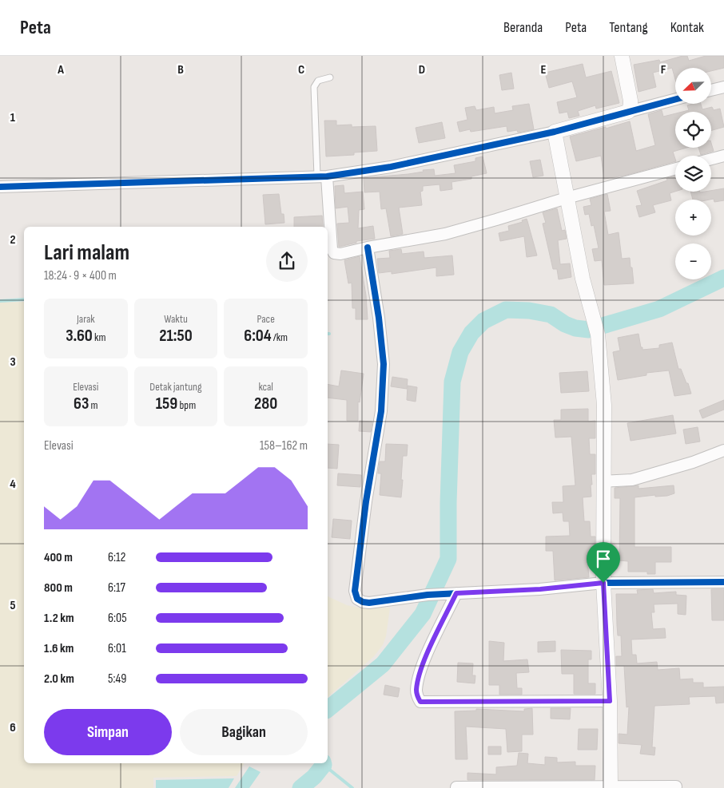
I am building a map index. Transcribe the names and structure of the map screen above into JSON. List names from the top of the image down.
{
  "north": "bottom left",
  "page": {
    "header": "Peta",
    "nav": [
      "Beranda",
      "Peta",
      "Tentang",
      "Kontak"
    ],
    "map_buttons": ["+", "−"],
    "heading": ["Lari malam", "18:24 · 9 × 400 m"],
    "stats": [
      ["Jarak", "3.60 km"],
      ["Waktu", "21:50"],
      ["Pace", "6:04 /km"],
      ["Elevasi", "63 m"],
      ["Detak jantung", "159 bpm"],
      ["kcal", "280"]
    ],
    "chart": ["Elevasi", "158–162 m"],
    "list": [
      {
        "name": "400 m",
        "note": "6:12"
      },
      {
        "name": "800 m",
        "note": "6:17"
      },
      {
        "name": "1.2 km",
        "note": "6:05"
      },
      {
        "name": "1.6 km",
        "note": "6:01"
      },
      {
        "name": "2.0 km",
        "note": "5:49"
      }
    ],
    "buttons": ["Simpan", "Bagikan"]
  },
  "grid": {
    "columns": [
      "A",
      "B",
      "C",
      "D",
      "E",
      "F"
    ],
    "rows": [
      "1",
      "2",
      "3",
      "4",
      "5",
      "6"
    ]
  }
}
